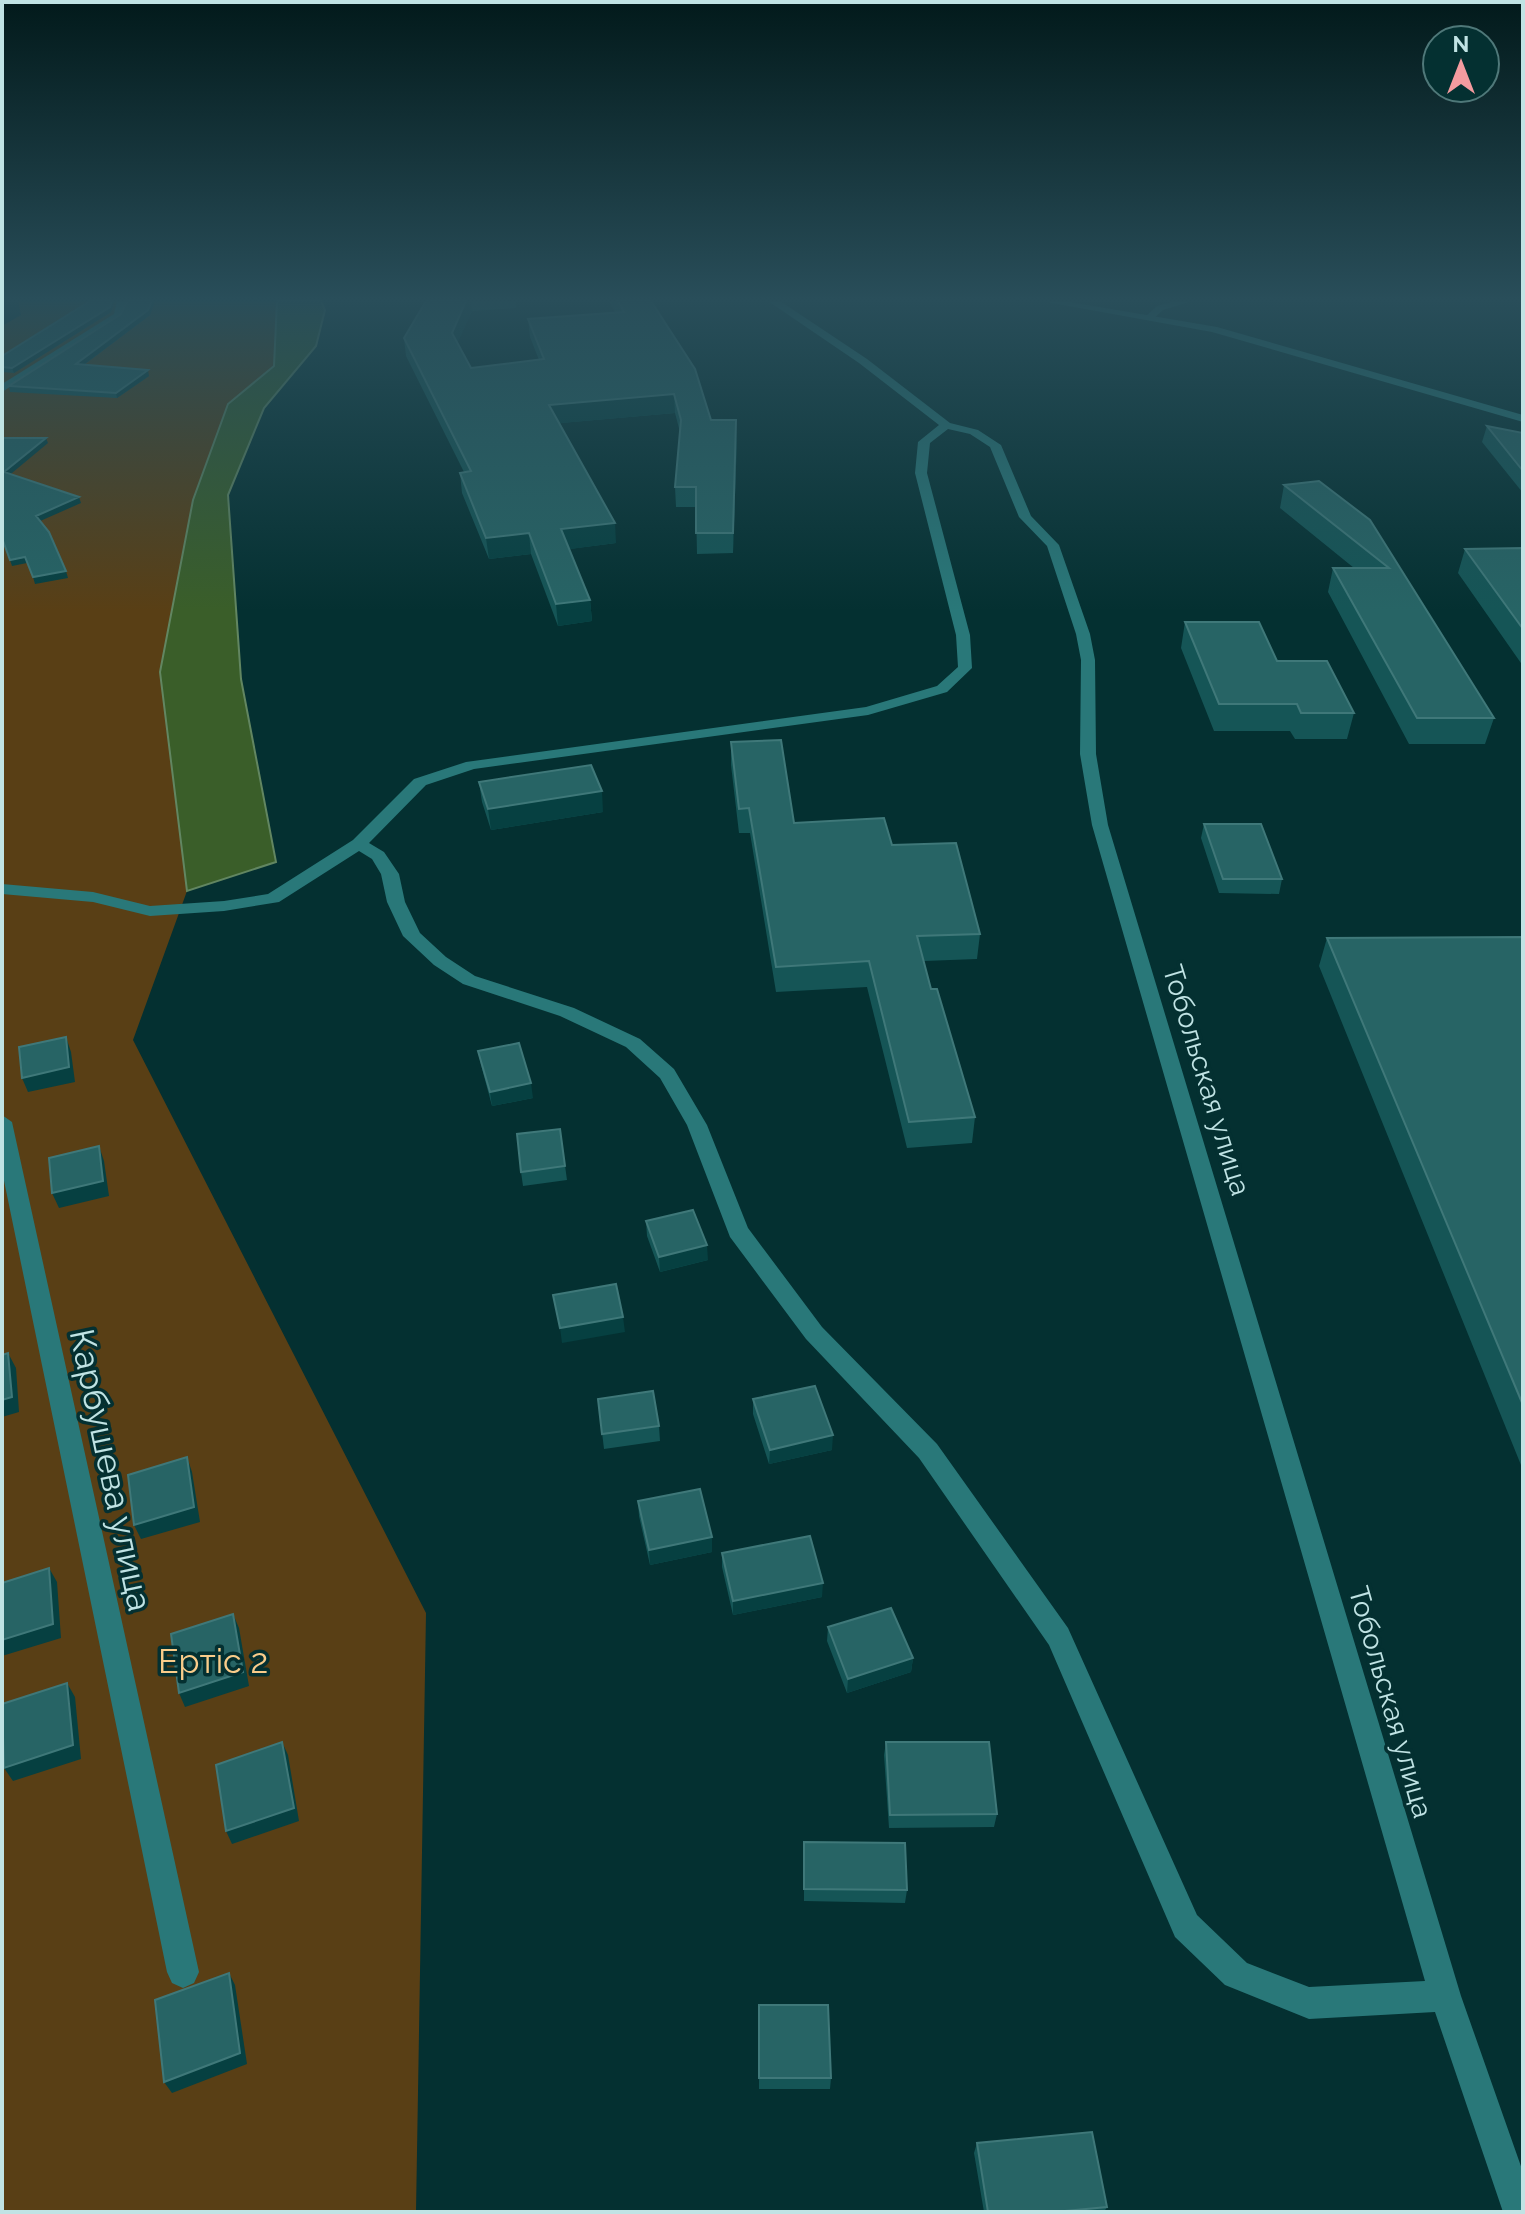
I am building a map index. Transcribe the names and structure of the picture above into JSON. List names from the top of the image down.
{
  "streets": {
    "street": ["Тобольская улица", "Карбушева улица"]
  },
  "parks": ["Ертіс 2"],
  "north": "top"
}
